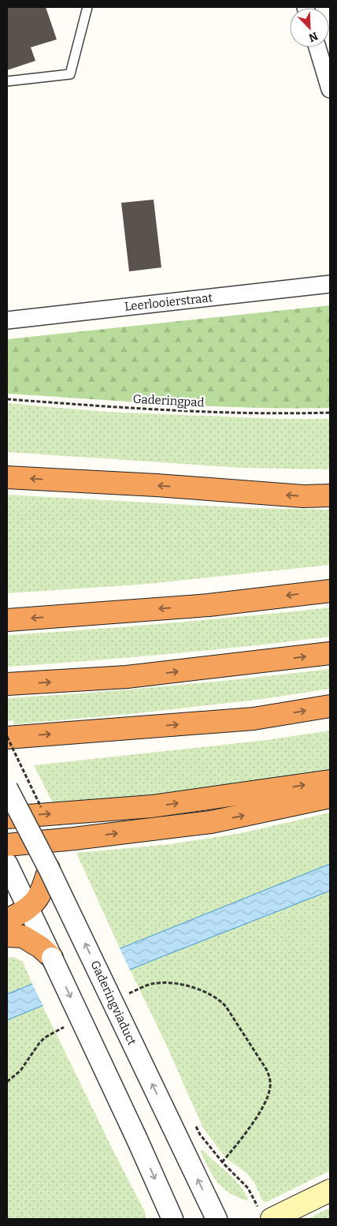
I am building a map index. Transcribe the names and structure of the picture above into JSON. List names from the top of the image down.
{
  "streets": {
    "street": ["Leerlooierstraat", "Gaderingviaduct"],
    "path": ["Gaderingpad"]
  },
  "north": "bottom right"
}
